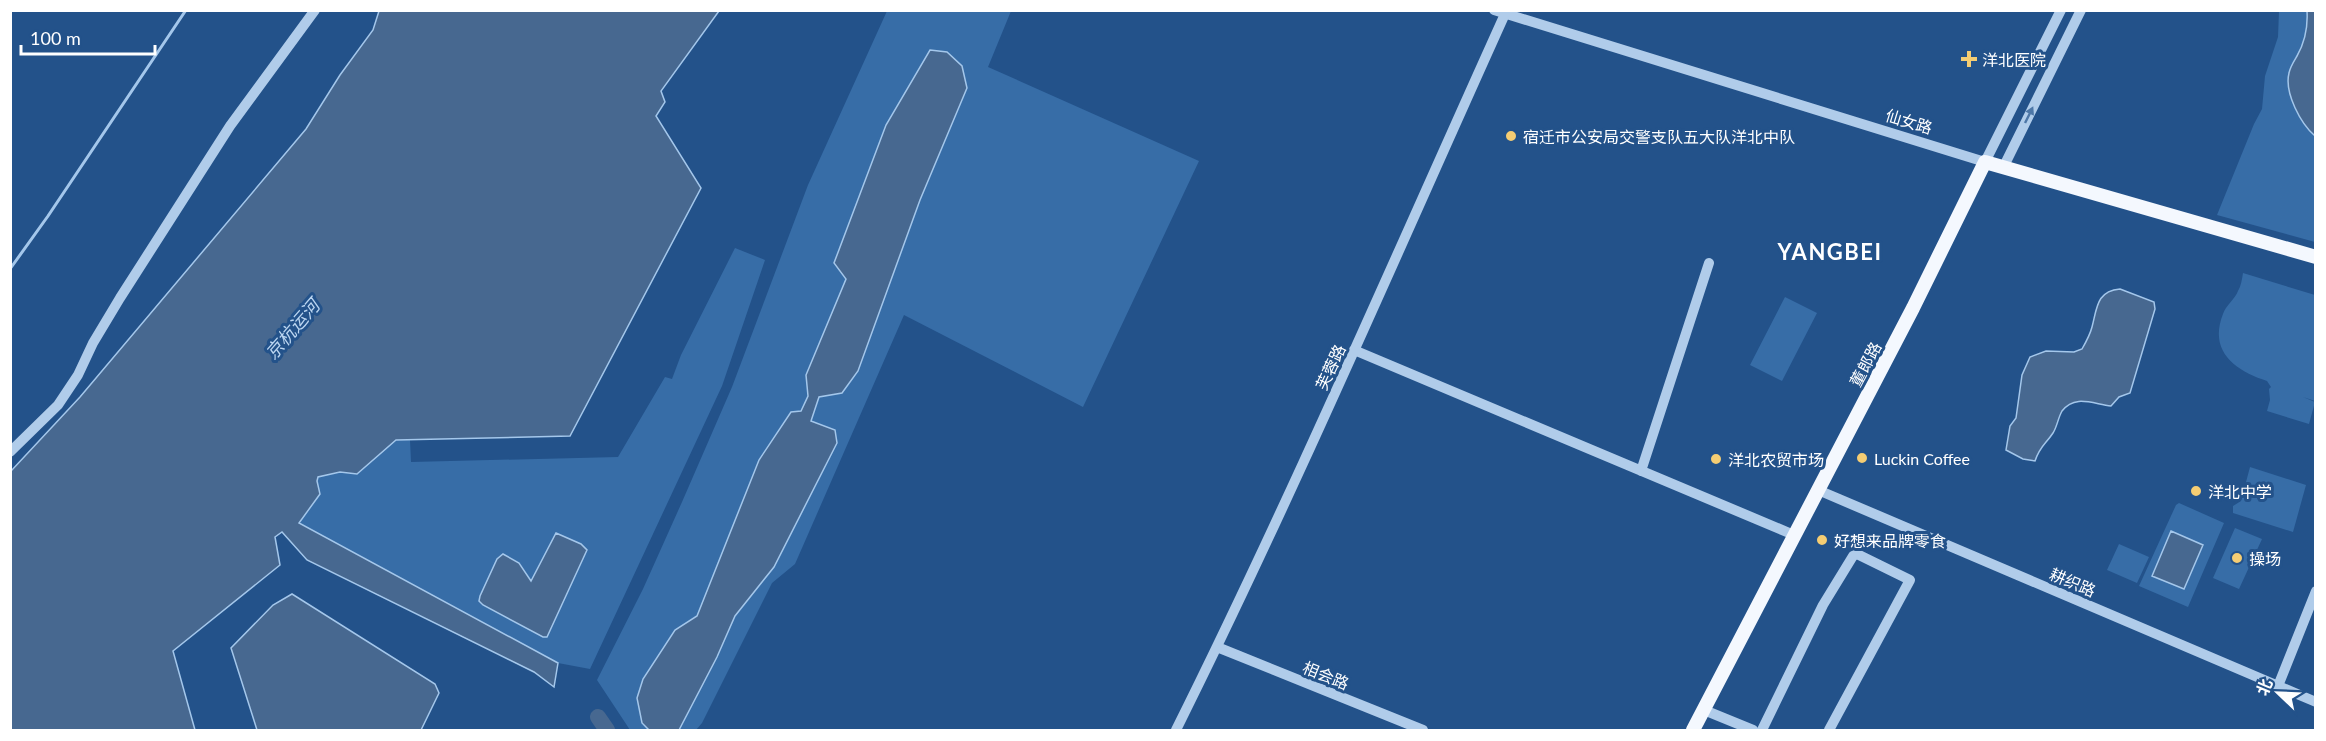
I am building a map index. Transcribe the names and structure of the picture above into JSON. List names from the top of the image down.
{
  "streets": {
    "main road": ["仙女路", "董郎路"],
    "street": ["芙蓉路", "耕织路", "相会路"]
  },
  "crossings": [
    ["仙女路", "董郎路"],
    ["仙女路", "芙蓉路"],
    ["董郎路", "耕织路"],
    ["芙蓉路", "相会路"]
  ],
  "districts": ["YANGBEI"],
  "water": ["京杭运河"],
  "places": {
    "health": ["洋北医院"],
    "other": [
      "宿迁市公安局交警支队五大队洋北中队",
      "Luckin Coffee",
      "洋北农贸市场",
      "洋北中学",
      "好想来品牌零食",
      "操场"
    ]
  },
  "scale_bar": "100 m",
  "north": "top left"
}
